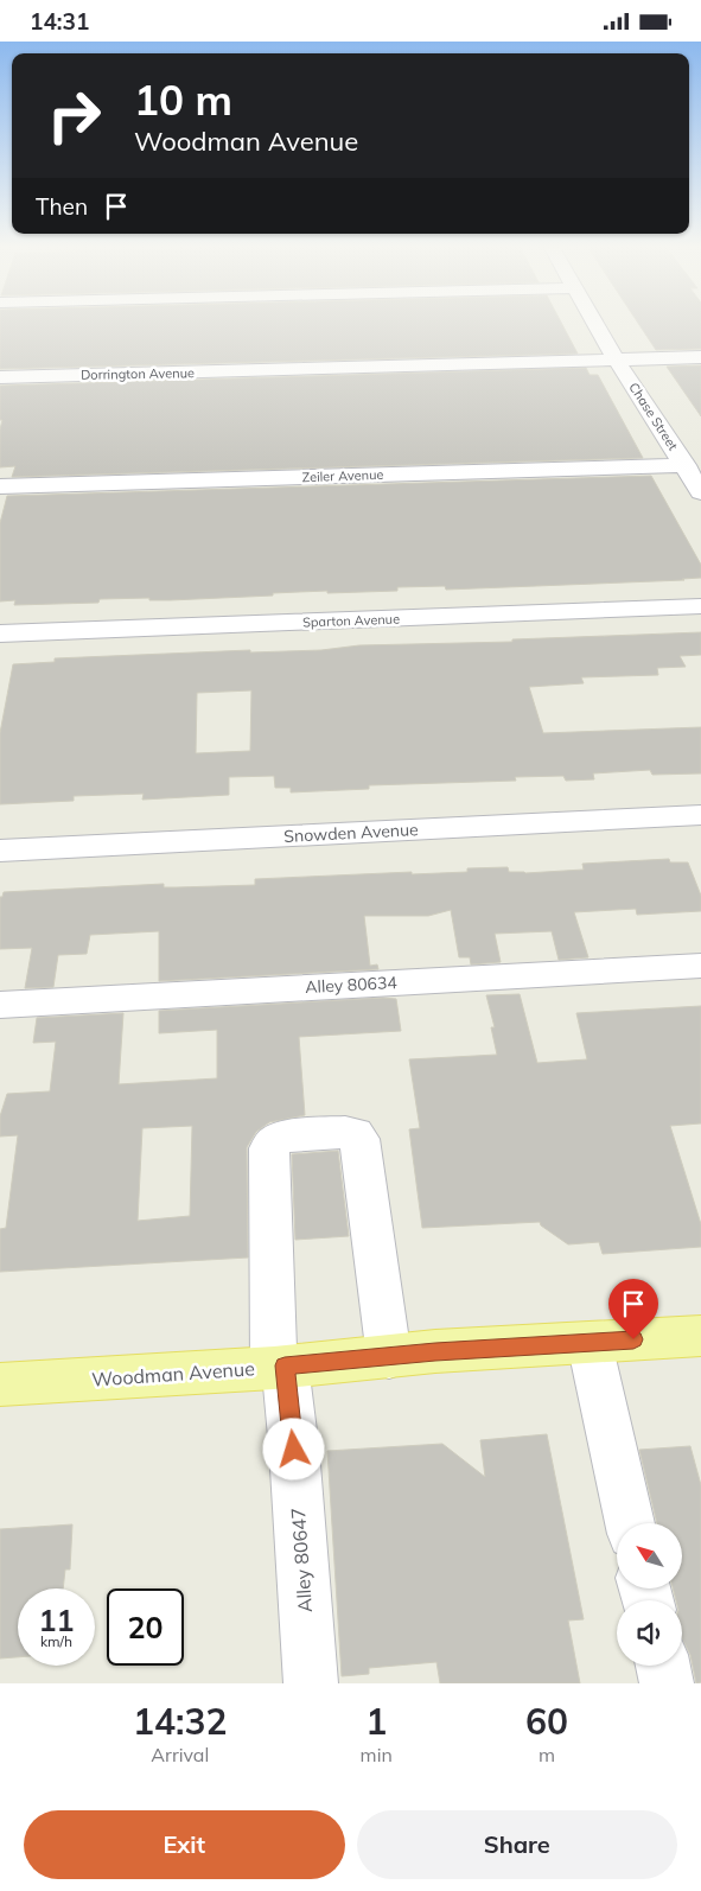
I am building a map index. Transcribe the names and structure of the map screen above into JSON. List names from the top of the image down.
{
  "streets": {
    "main road": ["Woodman Avenue"],
    "street": [
      "Dorrington Avenue",
      "Chase Street",
      "Zeiler Avenue",
      "Sparton Avenue",
      "Snowden Avenue",
      "Alley 80634",
      "Alley 80647"
    ]
  },
  "crossings": [
    ["Dorrington Avenue", "Chase Street"],
    ["Chase Street", "Zeiler Avenue"],
    ["Woodman Avenue", "Alley 80647"]
  ],
  "north": "top left",
  "page": {
    "status": "14:31",
    "turn": ["10 m", "Woodman Avenue"],
    "then": "Then",
    "speed": "11 km/h",
    "limit": "20",
    "eta": [
      "14:32",
      "Arrival",
      "1",
      "min",
      "60",
      "m"
    ],
    "buttons": ["Exit", "Share"]
  }
}
